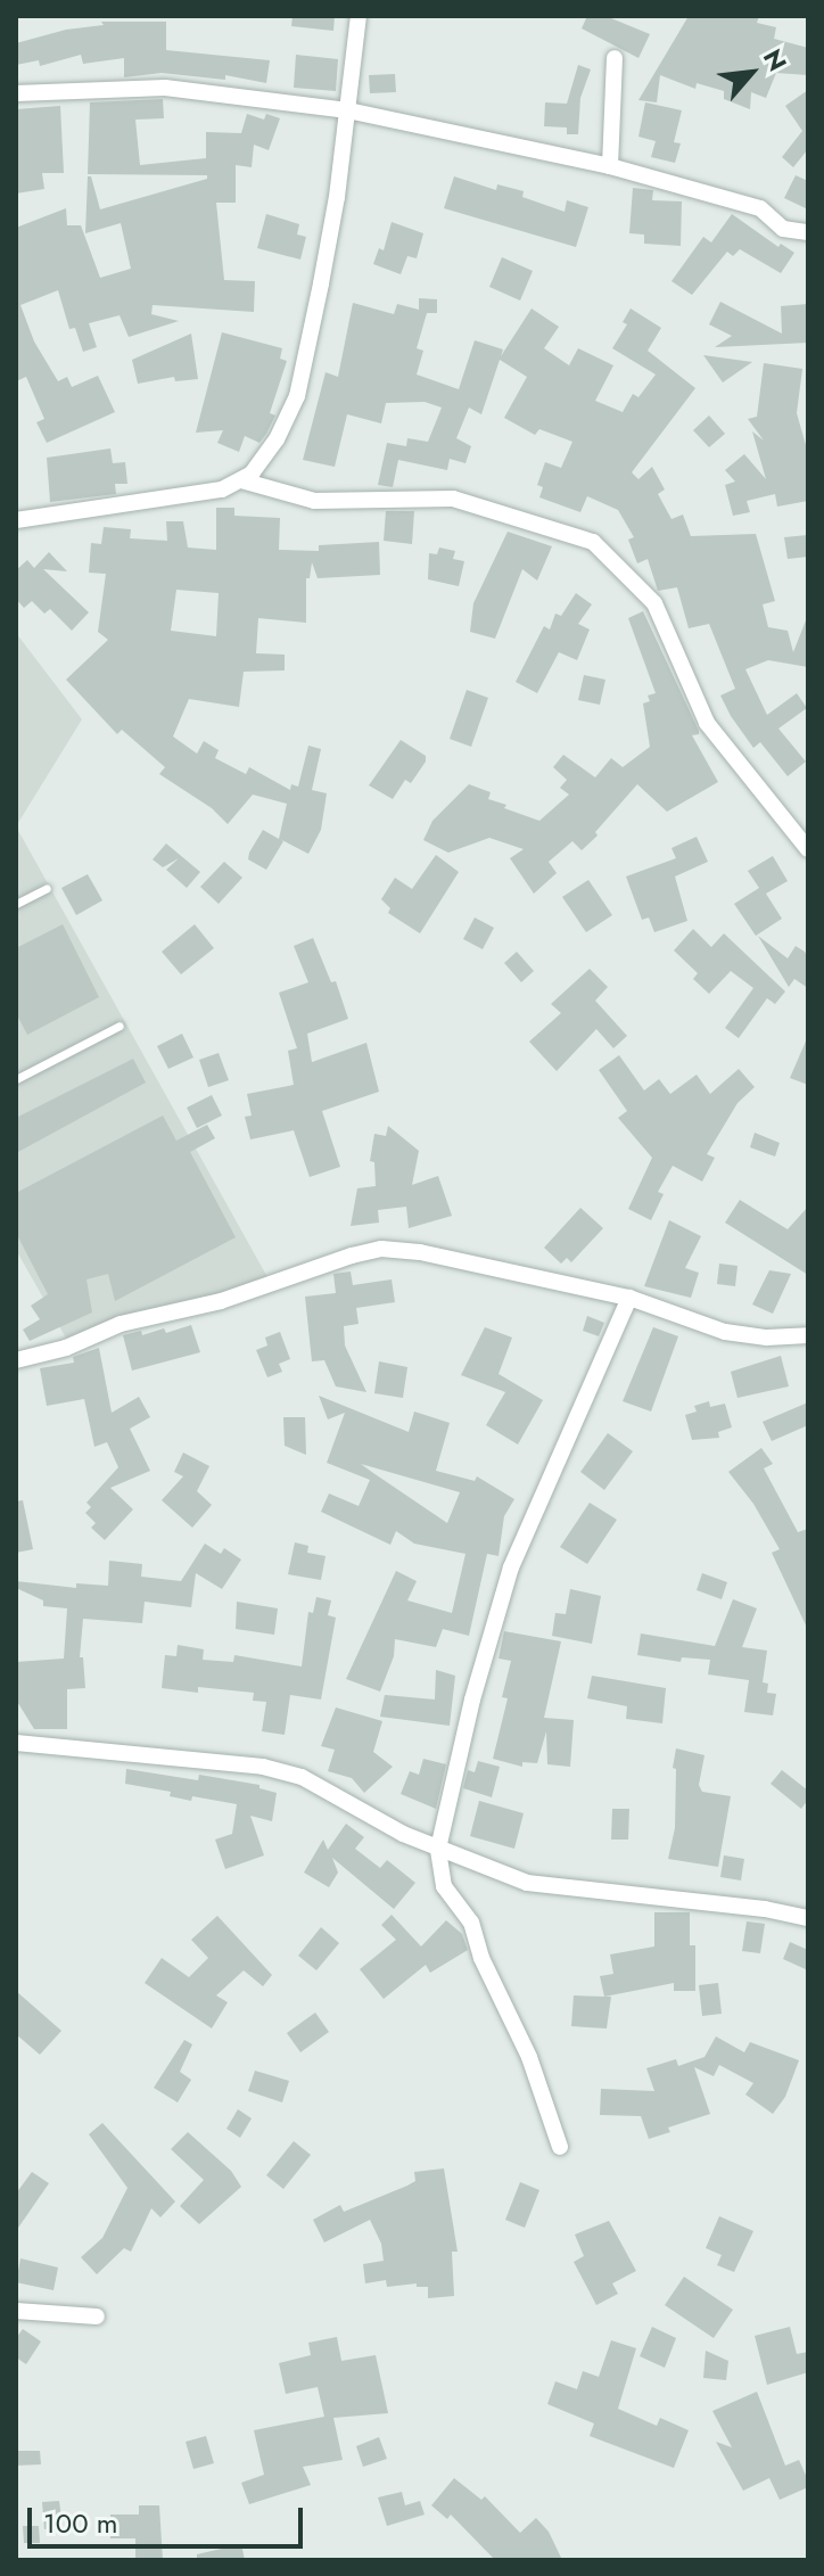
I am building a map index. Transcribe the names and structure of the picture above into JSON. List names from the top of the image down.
{
  "scale_bar": "100 m",
  "north": "top right"
}
